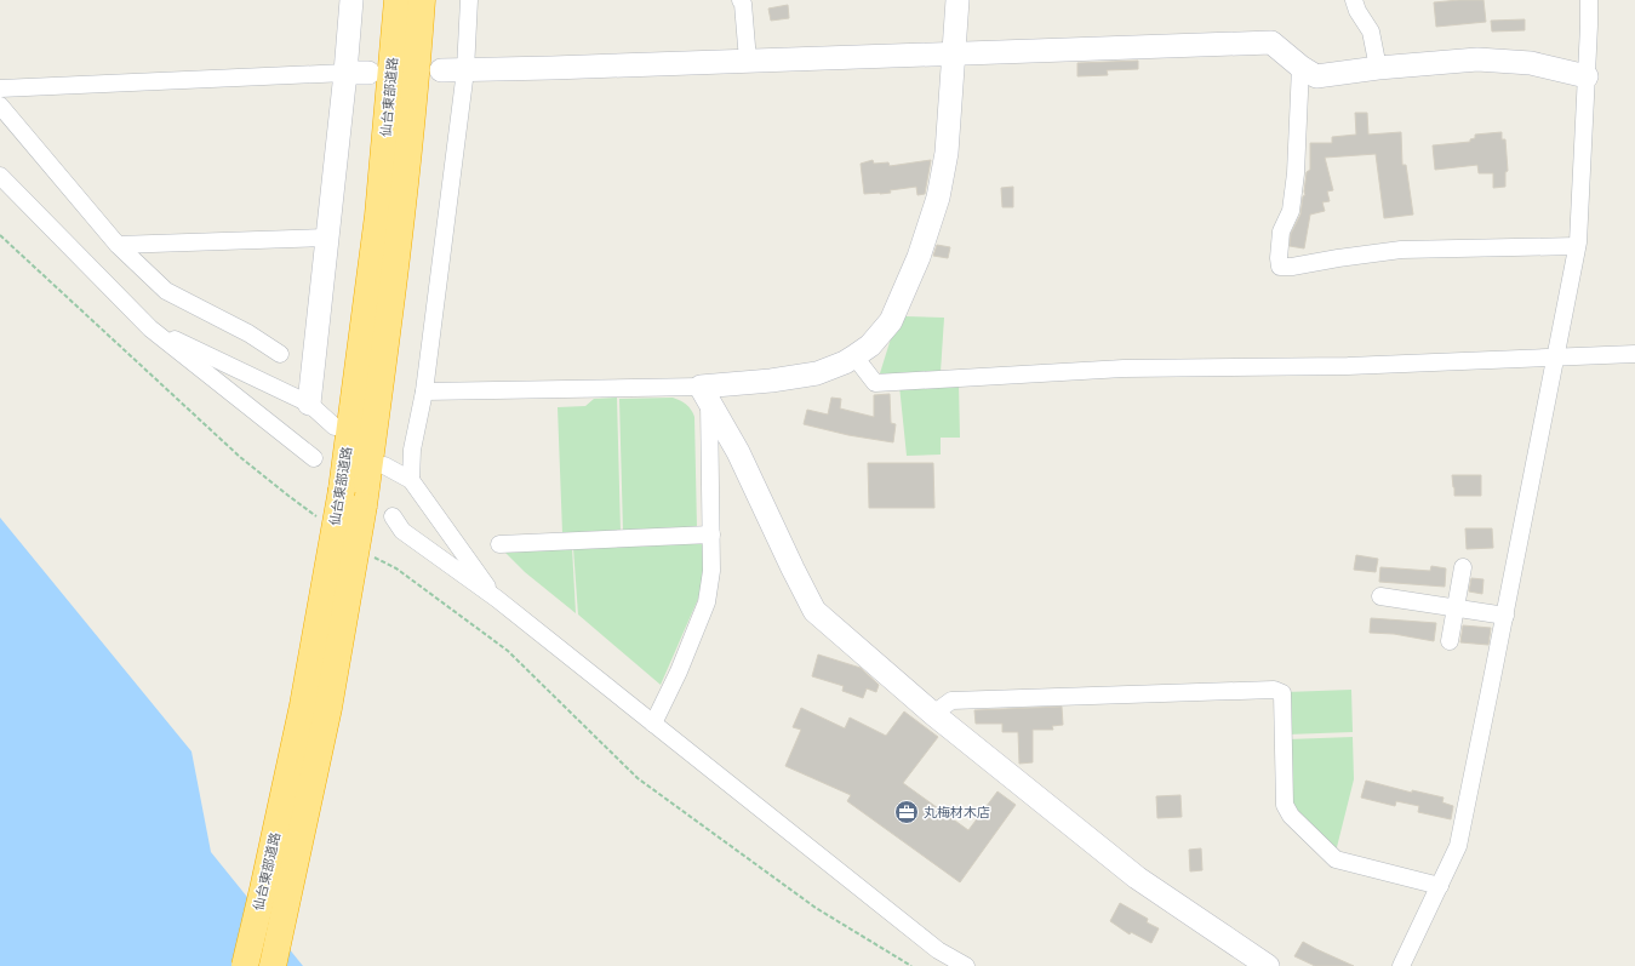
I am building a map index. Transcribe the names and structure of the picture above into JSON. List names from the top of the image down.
{
  "streets": {
    "highway": ["仙台東部道路"]
  },
  "places": {
    "office": ["丸梅材木店"]
  }
}
